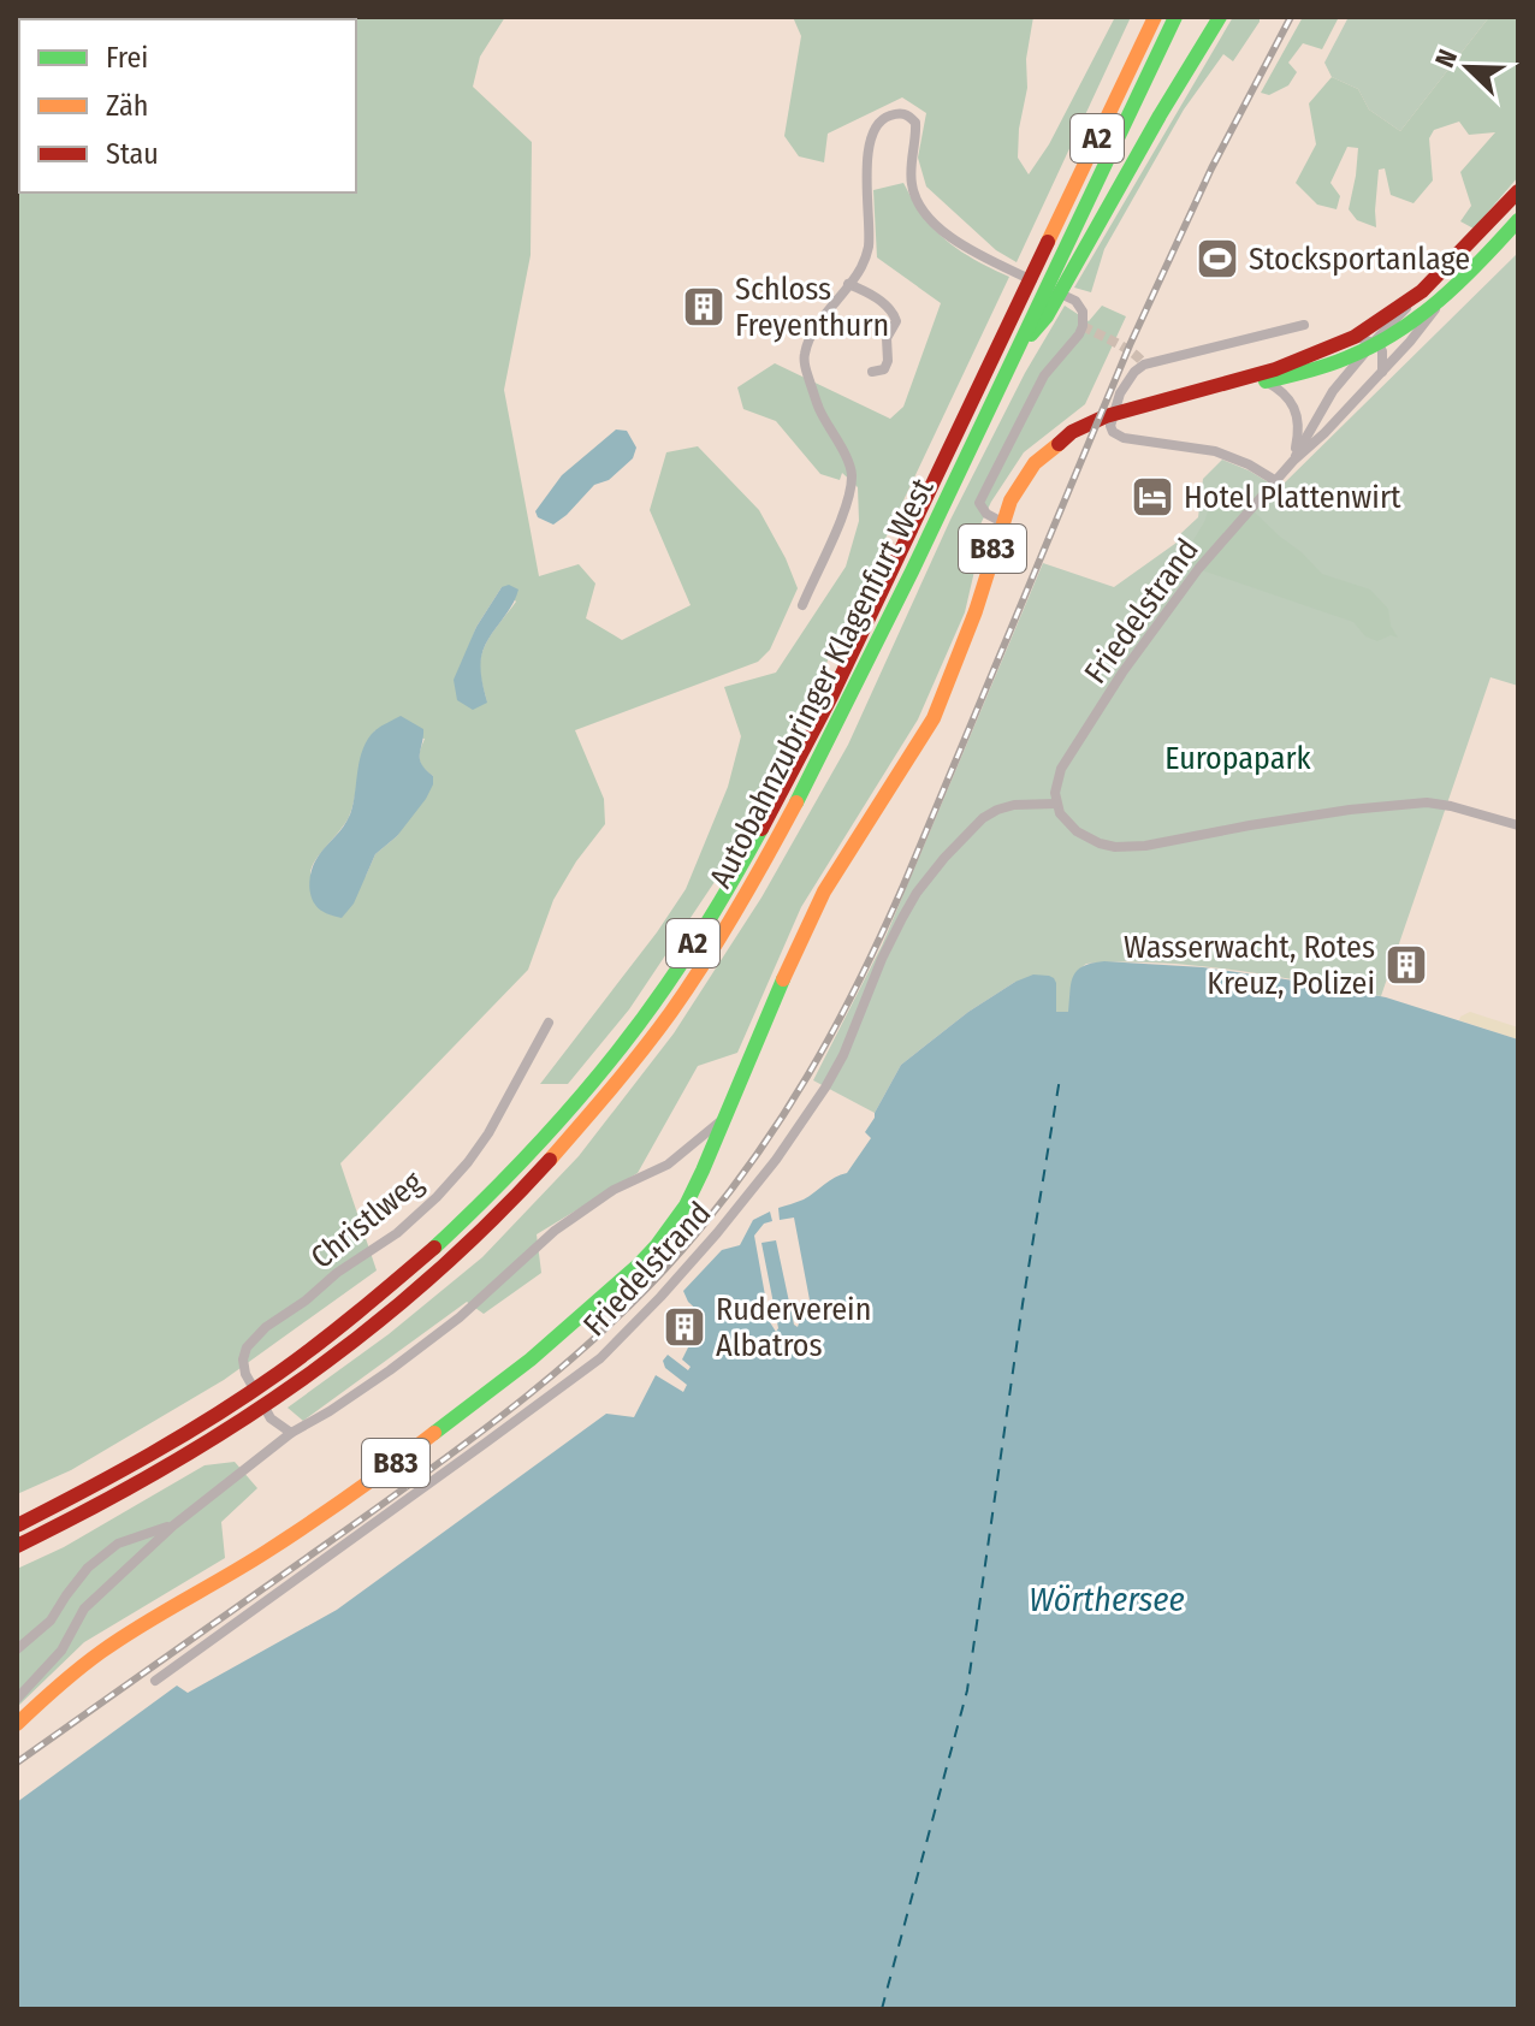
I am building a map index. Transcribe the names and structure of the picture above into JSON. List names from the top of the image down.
{
  "streets": {
    "main road": ["A2", "B83", "Autobahnzubringer Klagenfurt West"],
    "street": ["Friedelstrand", "Christlweg"]
  },
  "crossings": [
    ["B83", "Friedelstrand"]
  ],
  "water": ["Wörthersee"],
  "parks": ["Europapark"],
  "places": {
    "sports": ["Stocksportanlage"],
    "building": ["Schloss Freyenthurn", "Wasserwacht, Rotes Kreuz, Polizei", "Ruderverein Albatros"],
    "hotel": ["Hotel Plattenwirt"]
  },
  "legend": ["Frei", "Zäh", "Stau"],
  "north": "top left"
}
